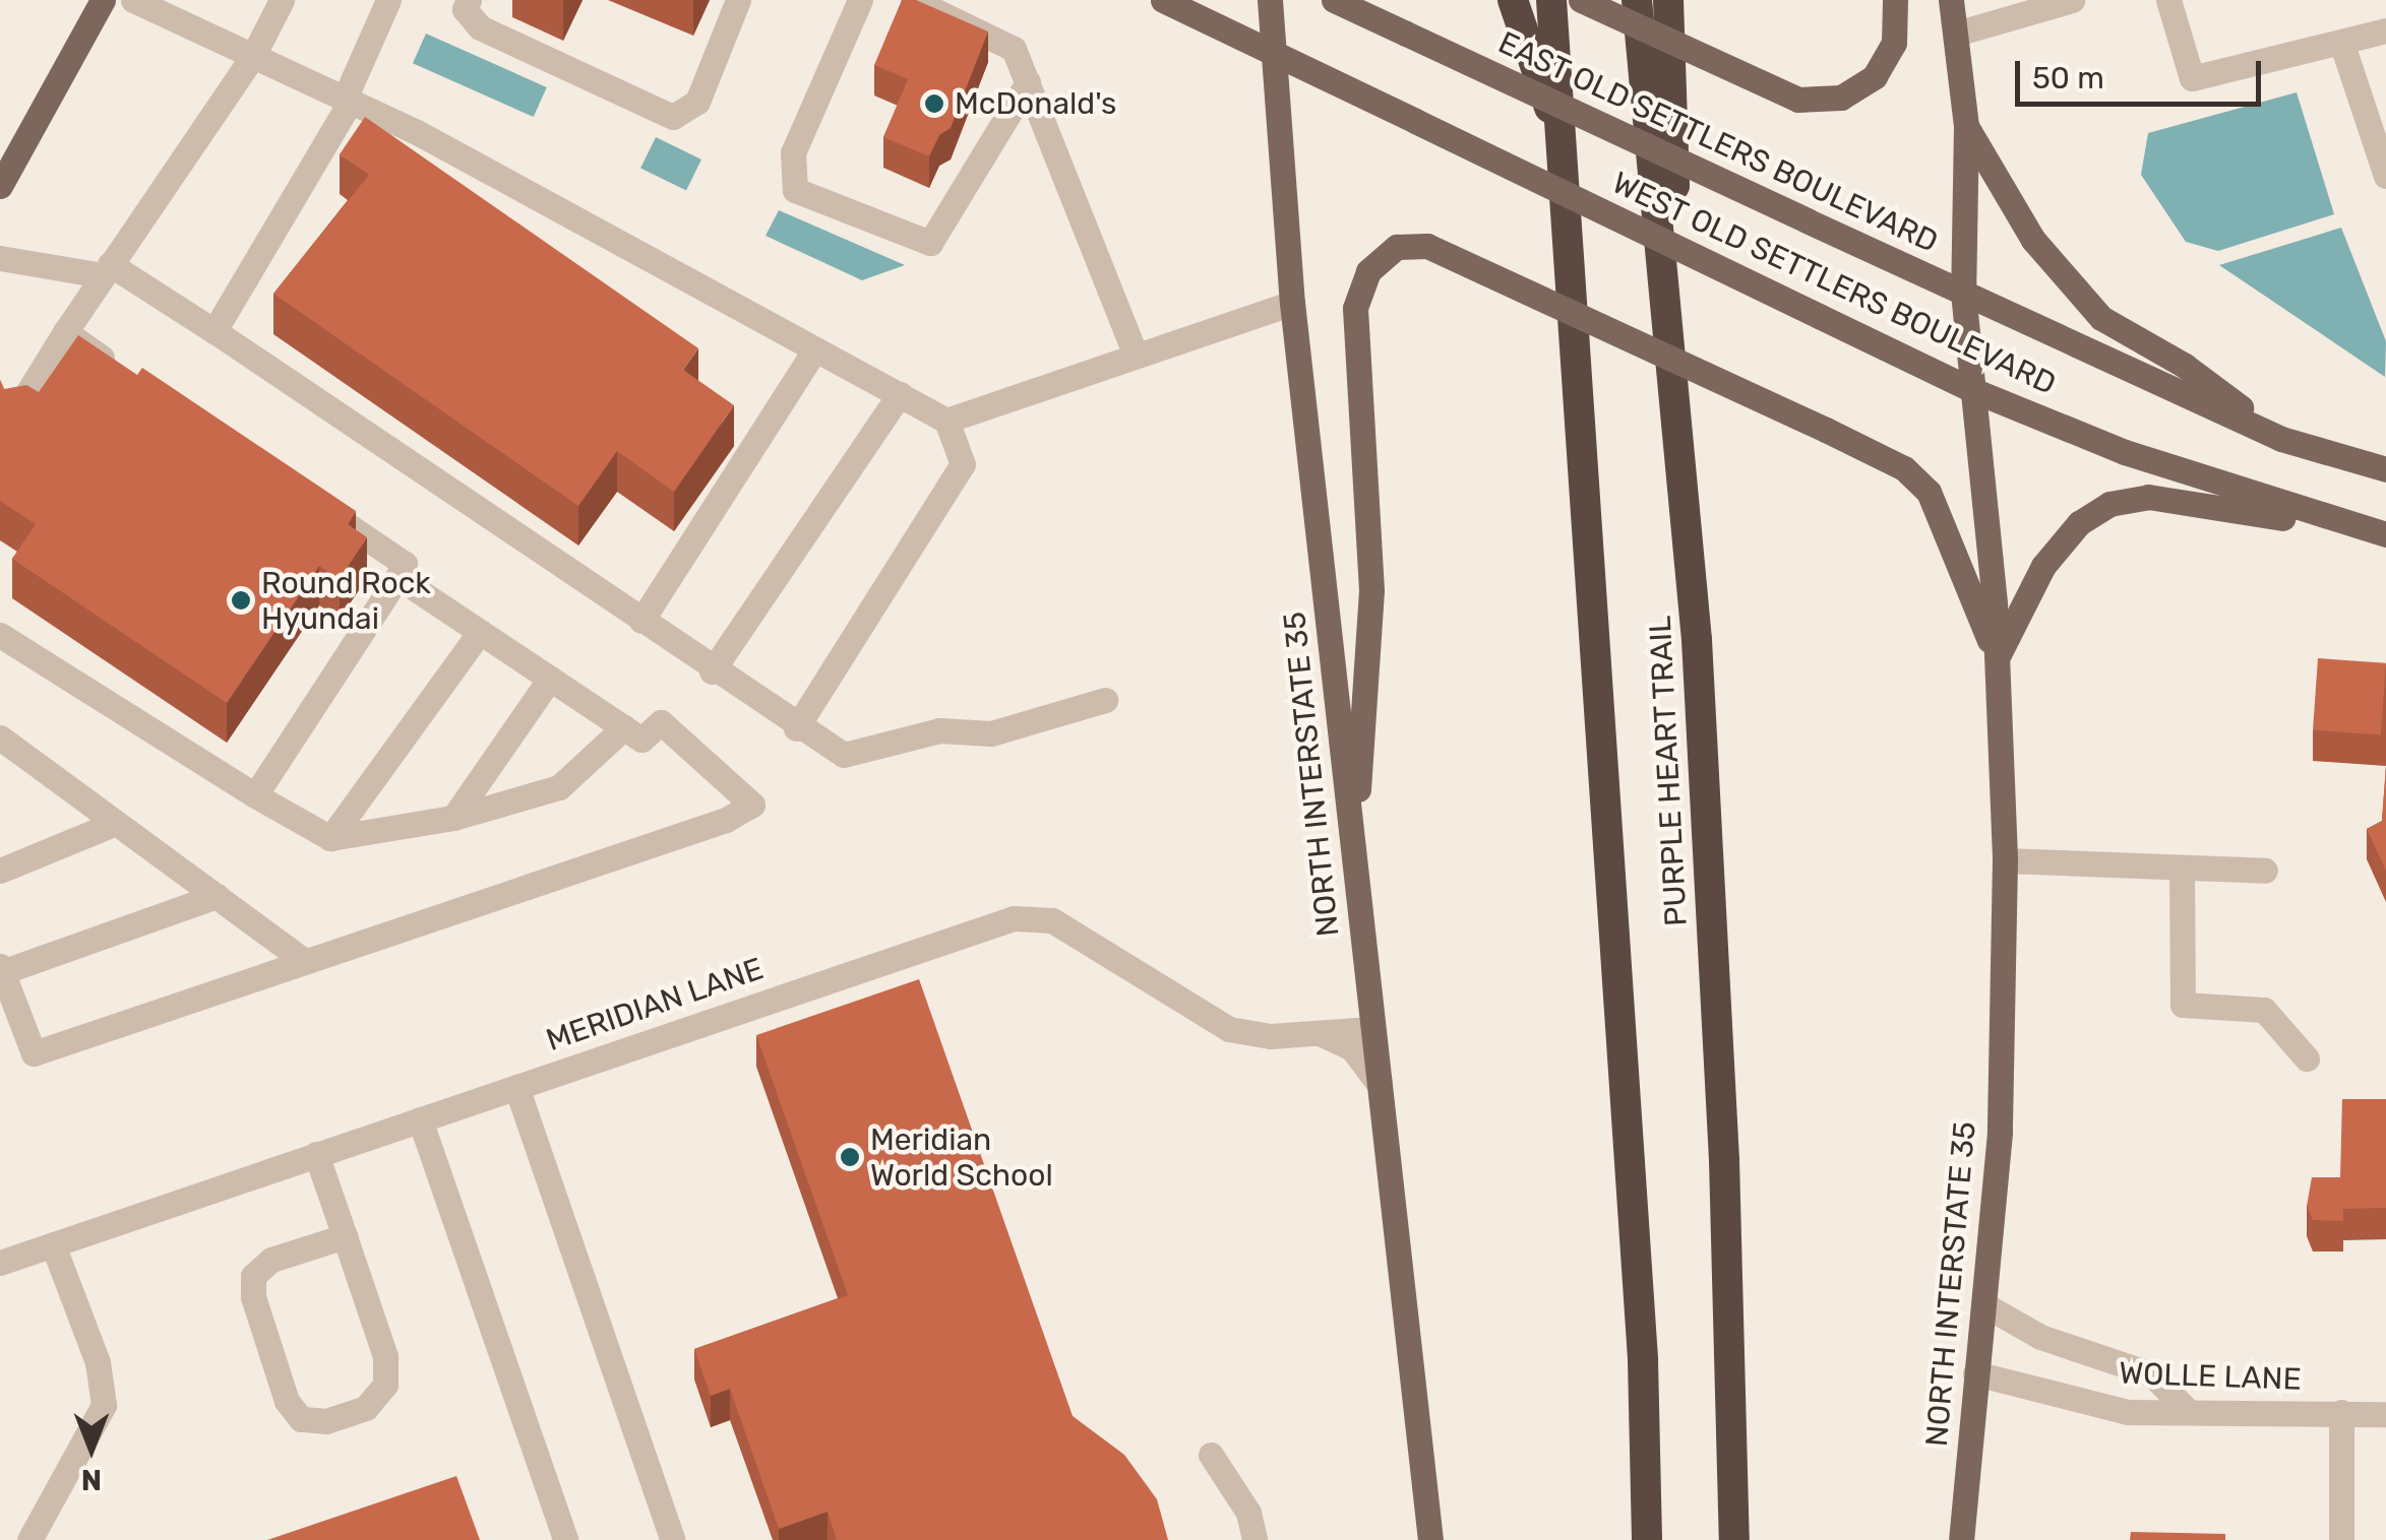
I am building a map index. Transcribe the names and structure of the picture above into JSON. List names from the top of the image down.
{
  "streets": {
    "highway": ["PURPLE HEART TRAIL"],
    "main road": ["EAST OLD SETTLERS BOULEVARD", "WEST OLD SETTLERS BOULEVARD", "NORTH INTERSTATE 35"],
    "street": ["MERIDIAN LANE", "WOLLE LANE"]
  },
  "crossings": [
    ["EAST OLD SETTLERS BOULEVARD", "NORTH INTERSTATE 35"],
    ["WEST OLD SETTLERS BOULEVARD", "NORTH INTERSTATE 35"],
    ["NORTH INTERSTATE 35", "MERIDIAN LANE"],
    ["NORTH INTERSTATE 35", "WOLLE LANE"]
  ],
  "places": ["McDonald's", "Round Rock Hyundai", "Meridian World School"],
  "scale_bar": "50 m",
  "north": "bottom"
}
